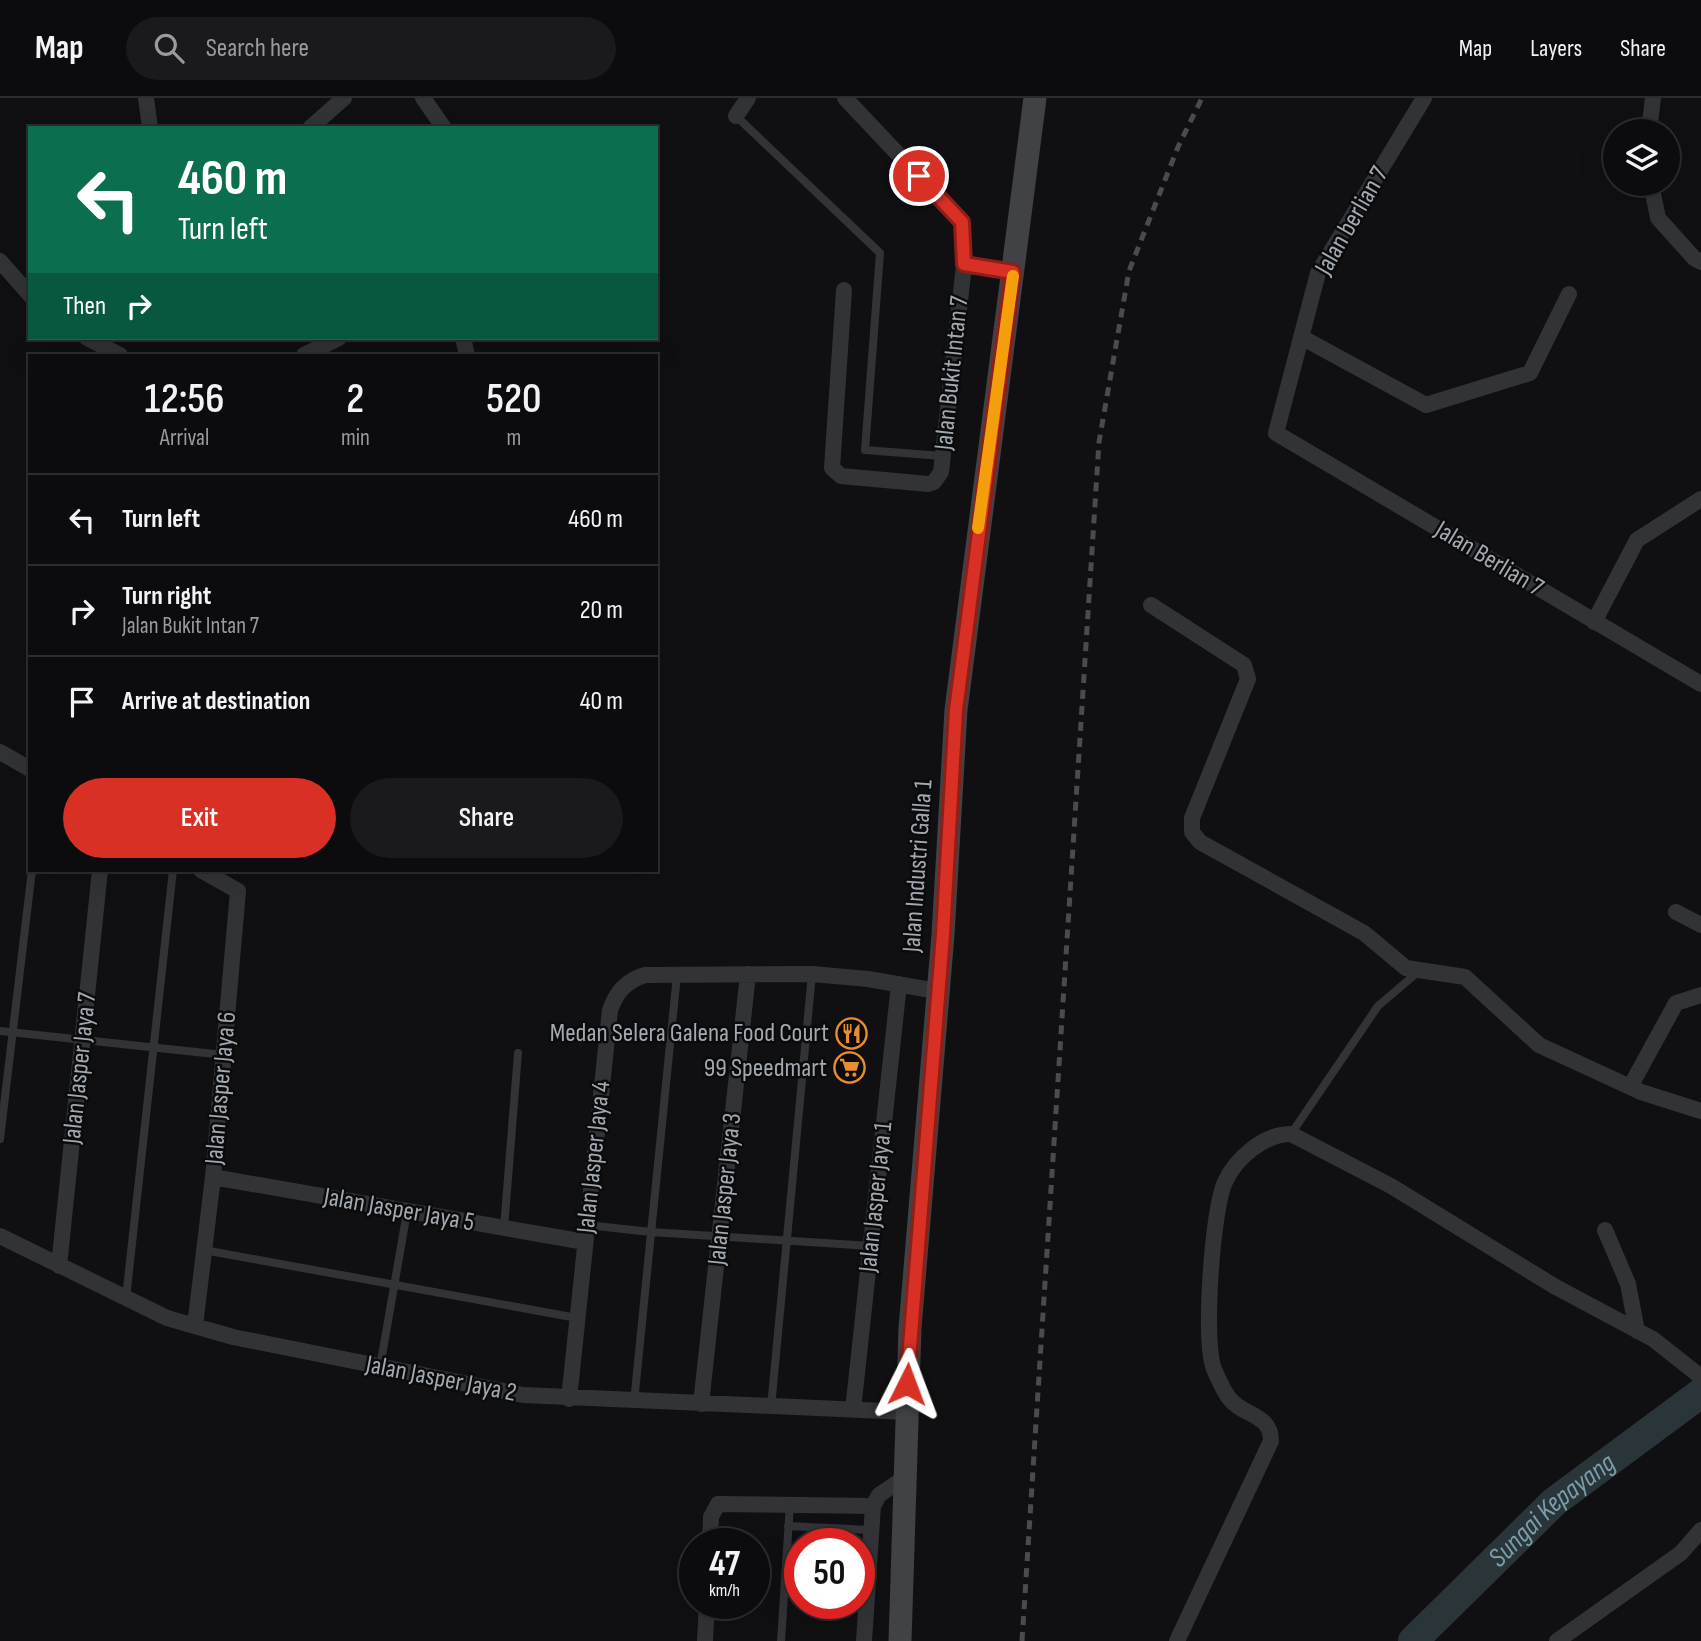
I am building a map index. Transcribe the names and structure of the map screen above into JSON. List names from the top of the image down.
{
  "streets": {
    "main road": ["Jalan Industri Galla 1"],
    "street": [
      "Jalan berlian 7",
      "Jalan Bukit Intan 7",
      "Jalan Berlian 7",
      "Jalan Jasper Jaya 7",
      "Jalan Jasper Jaya 6",
      "Jalan Jasper Jaya 4",
      "Jalan Jasper Jaya 3",
      "Jalan Jasper Jaya 1",
      "Jalan Jasper Jaya 5",
      "Jalan Jasper Jaya 2"
    ]
  },
  "crossings": [
    ["Jalan berlian 7", "Jalan Berlian 7"],
    ["Jalan Industri Galla 1", "Jalan Jasper Jaya 4"],
    ["Jalan Industri Galla 1", "Jalan Jasper Jaya 2"],
    ["Jalan Jasper Jaya 7", "Jalan Jasper Jaya 2"],
    ["Jalan Jasper Jaya 6", "Jalan Jasper Jaya 5"],
    ["Jalan Jasper Jaya 6", "Jalan Jasper Jaya 2"],
    ["Jalan Jasper Jaya 4", "Jalan Jasper Jaya 3"],
    ["Jalan Jasper Jaya 4", "Jalan Jasper Jaya 1"],
    ["Jalan Jasper Jaya 4", "Jalan Jasper Jaya 5"],
    ["Jalan Jasper Jaya 4", "Jalan Jasper Jaya 2"],
    ["Jalan Jasper Jaya 3", "Jalan Jasper Jaya 2"],
    ["Jalan Jasper Jaya 1", "Jalan Jasper Jaya 2"]
  ],
  "water": ["Sungai Kepayang"],
  "places": {
    "restaurant": ["Medan Selera Galena Food Court"],
    "supermarket": ["99 Speedmart"]
  },
  "page": {
    "header": "Map",
    "search": "Search here",
    "nav": ["Map", "Layers", "Share"],
    "turn": ["460 m", "Turn left"],
    "then": "Then",
    "eta": [
      "12:56",
      "Arrival",
      "2",
      "min",
      "520",
      "m"
    ],
    "list": [
      {
        "name": "Turn left",
        "value": "460 m"
      },
      {
        "name": "Turn right",
        "note": "Jalan Bukit Intan 7",
        "value": "20 m"
      },
      {
        "name": "Arrive at destination",
        "value": "40 m"
      }
    ],
    "buttons": ["Exit", "Share"],
    "speed": "47 km/h",
    "limit": "50"
  }
}
